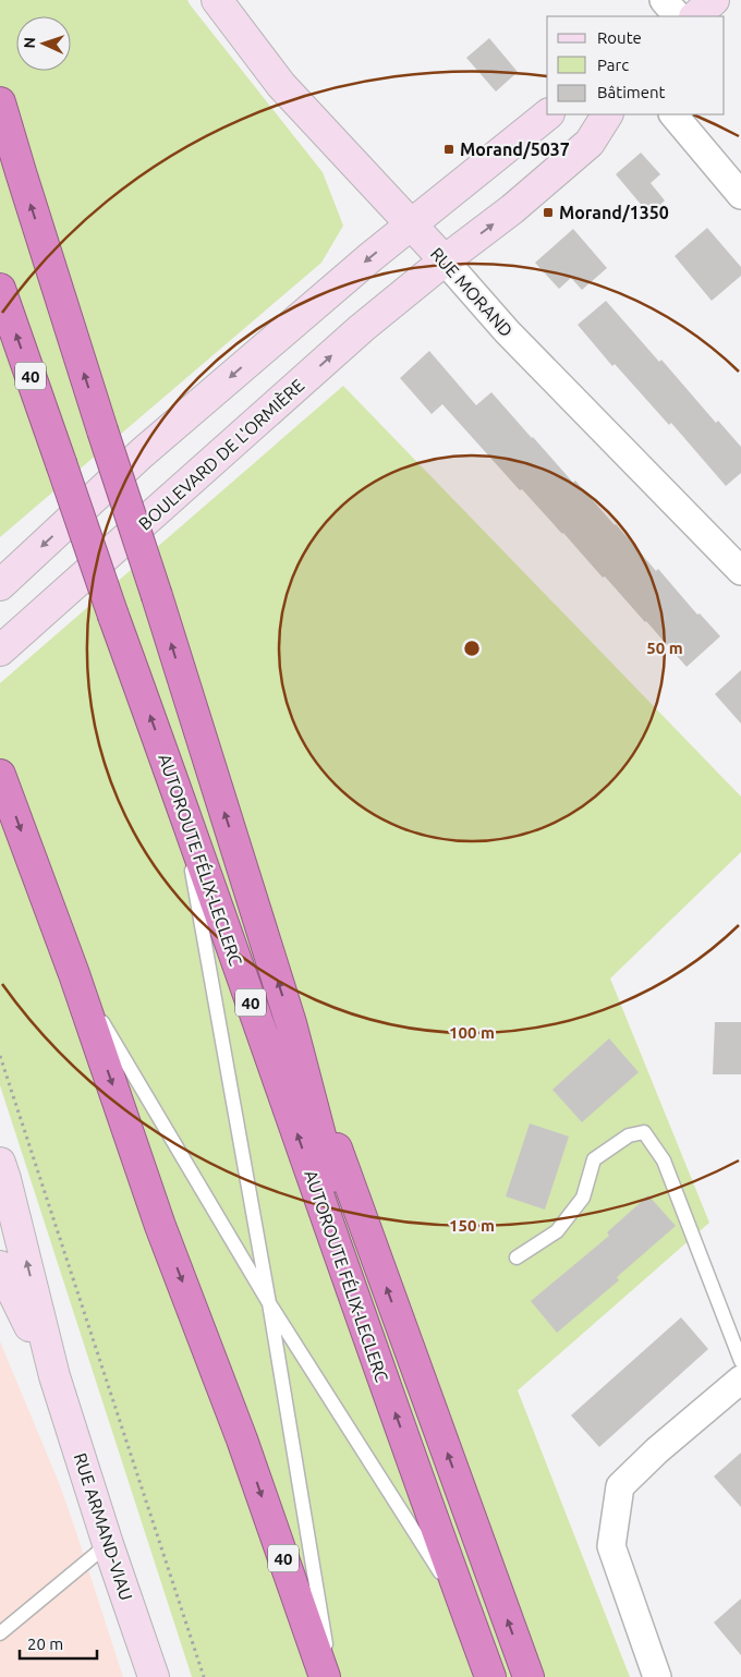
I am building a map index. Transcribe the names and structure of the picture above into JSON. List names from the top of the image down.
{
  "streets": {
    "highway": ["40", "AUTOROUTE FÉLIX-LECLERC"],
    "main road": ["RUE MORAND", "BOULEVARD DE L'ORMIÈRE", "RUE ARMAND-VIAU"]
  },
  "crossings": [
    ["RUE MORAND", "BOULEVARD DE L'ORMIÈRE"]
  ],
  "places": {
    "transit": ["Morand/5037", "Morand/1350"]
  },
  "legend": ["Route", "Parc", "Bâtiment"],
  "scale_bar": "20 m",
  "north": "left",
  "rings": ["50 m", "100 m", "150 m"]
}
